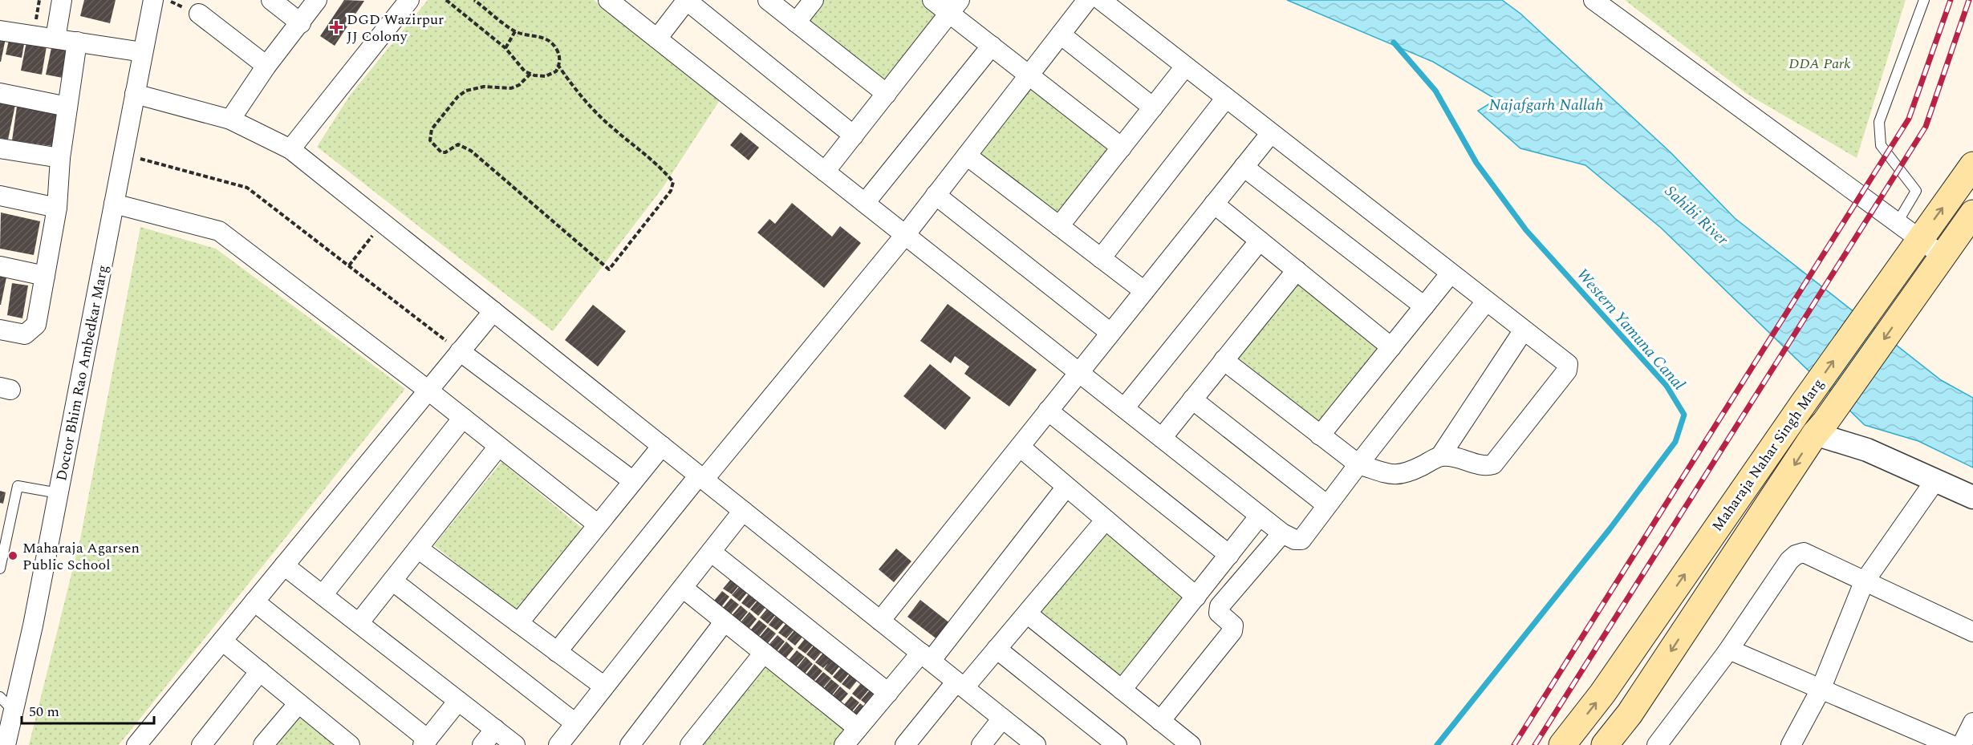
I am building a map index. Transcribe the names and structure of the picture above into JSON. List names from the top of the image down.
{
  "streets": {
    "main road": ["Maharaja Nahar Singh Marg"],
    "street": ["Doctor Bhim Rao Ambedkar Marg"]
  },
  "water": ["Najafgarh Nallah", "Sahibi River", "Western Yamuna Canal"],
  "parks": ["DDA Park"],
  "places": {
    "health": ["DGD Wazirpur JJ Colony"],
    "other": ["Maharaja Agarsen Public School"]
  },
  "scale_bar": "50 m"
}
